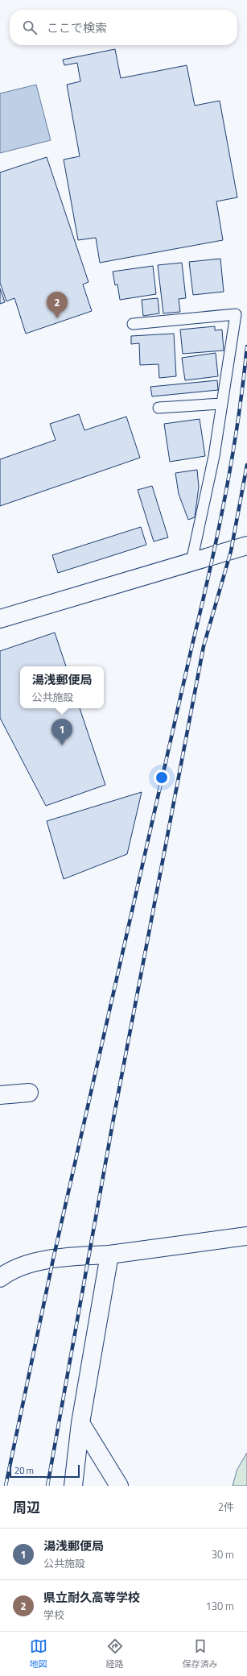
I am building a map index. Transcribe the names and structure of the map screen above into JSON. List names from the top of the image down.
{
  "scale_bar": "20 m",
  "page": {
    "search": "ここで検索",
    "pins": ["2", "1"],
    "popup": ["湯浅郵便局", "公共施設"],
    "scale": "20 m",
    "heading": ["周辺", "2件"],
    "list": [
      {
        "mark": "1",
        "name": "湯浅郵便局",
        "note": "公共施設",
        "value": "30 m"
      },
      {
        "mark": "2",
        "name": "県立耐久高等学校",
        "note": "学校",
        "value": "130 m"
      }
    ],
    "nav": ["地図", "経路", "保存済み"]
  }
}
